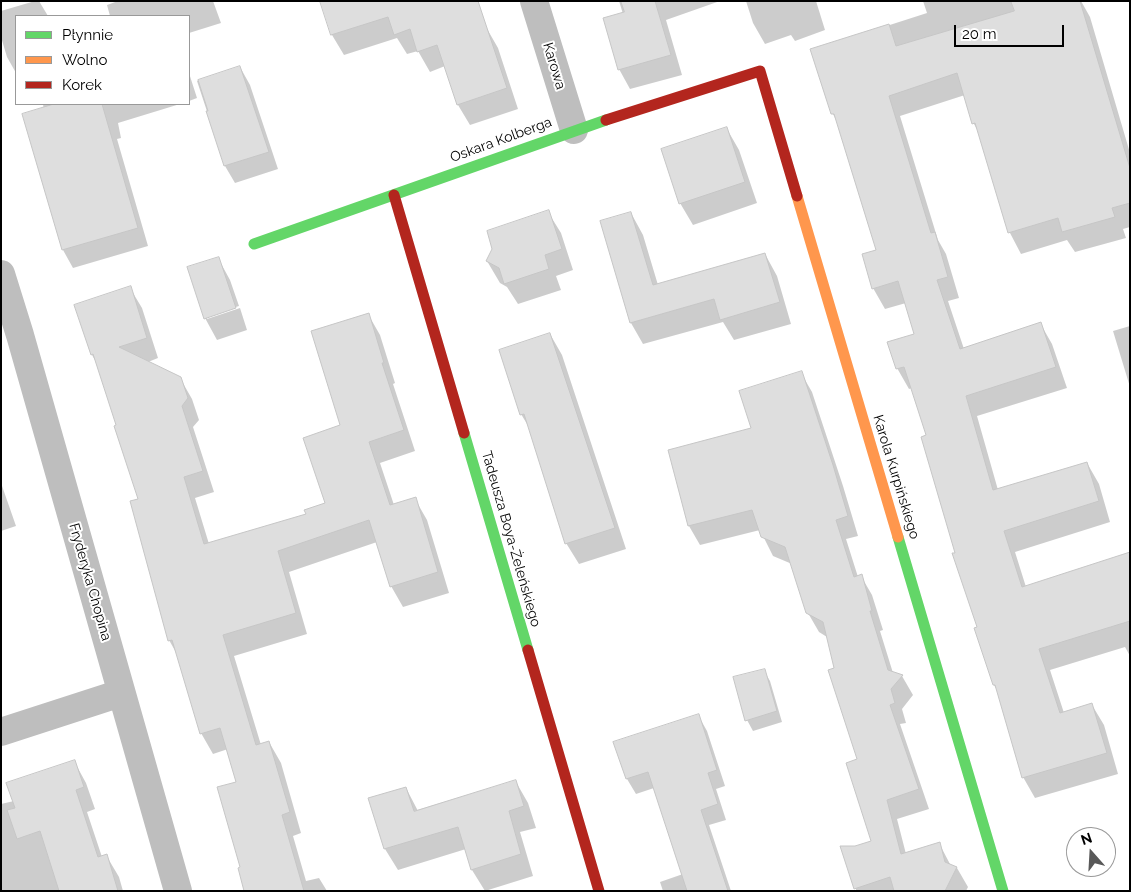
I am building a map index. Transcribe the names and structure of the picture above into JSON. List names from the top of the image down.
{
  "streets": {
    "street": [
      "Karowa",
      "Oskara Kolberga",
      "Karola Kurpińskiego",
      "Tadeusza Boya-Żeleńskiego",
      "Fryderyka Chopina"
    ]
  },
  "crossings": [
    ["Karowa", "Oskara Kolberga"],
    ["Oskara Kolberga", "Karola Kurpińskiego"],
    ["Oskara Kolberga", "Tadeusza Boya-Żeleńskiego"]
  ],
  "legend": ["Płynnie", "Wolno", "Korek"],
  "scale_bar": "20 m",
  "north": "top"
}
